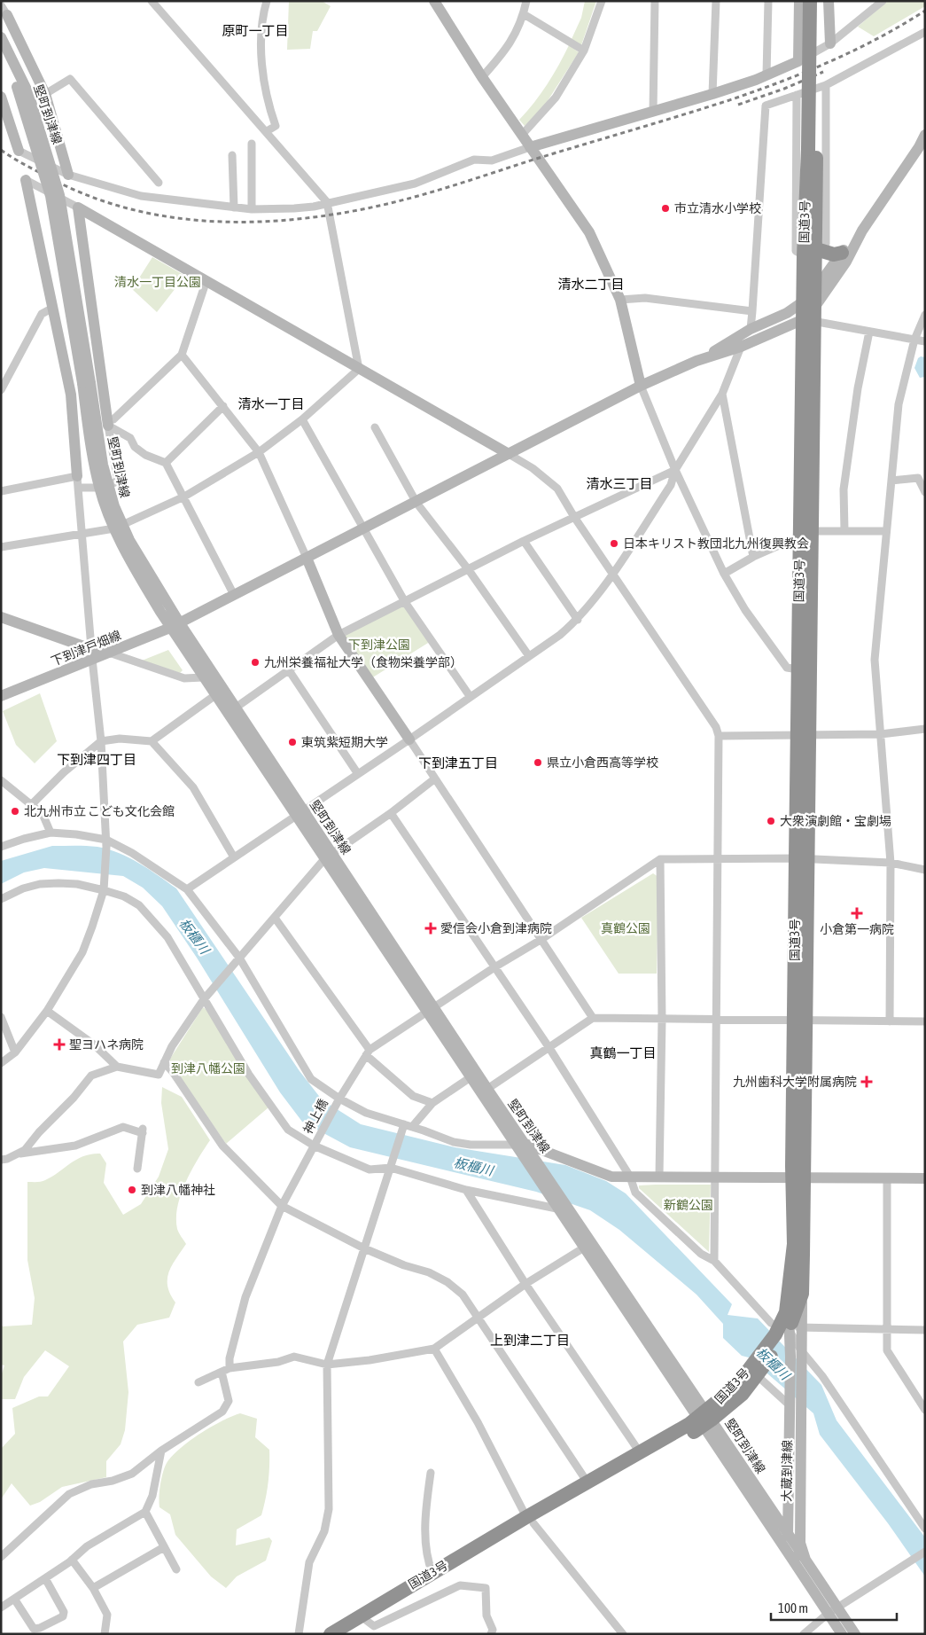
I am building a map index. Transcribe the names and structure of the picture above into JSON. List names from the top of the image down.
{
  "streets": {
    "highway": ["国道3号"],
    "street": [
      "堅町到津線",
      "下到津戸畑線",
      "神上橋",
      "大蔵到津線"
    ]
  },
  "crossings": [
    ["堅町到津線", "国道3号"],
    ["堅町到津線", "下到津戸畑線"],
    ["堅町到津線", "大蔵到津線"],
    ["国道3号", "大蔵到津線"]
  ],
  "districts": [
    "原町一丁目",
    "清水二丁目",
    "清水一丁目",
    "清水三丁目",
    "下到津四丁目",
    "下到津五丁目",
    "真鶴一丁目",
    "上到津二丁目"
  ],
  "water": ["板櫃川"],
  "parks": [
    "清水一丁目公園",
    "下到津公園",
    "真鶴公園",
    "到津八幡公園",
    "新鶴公園"
  ],
  "places": {
    "other": [
      "市立清水小学校",
      "日本キリスト教団北九州復興教会",
      "九州栄養福祉大学（食物栄養学部）",
      "東筑紫短期大学",
      "県立小倉西高等学校",
      "北九州市立 こども文化会館",
      "大衆演劇館・宝劇場",
      "到津八幡神社"
    ],
    "health": [
      "小倉第一病院",
      "愛信会小倉到津病院",
      "聖ヨハネ病院",
      "九州歯科大学附属病院"
    ]
  },
  "scale_bar": "100 m"
}
